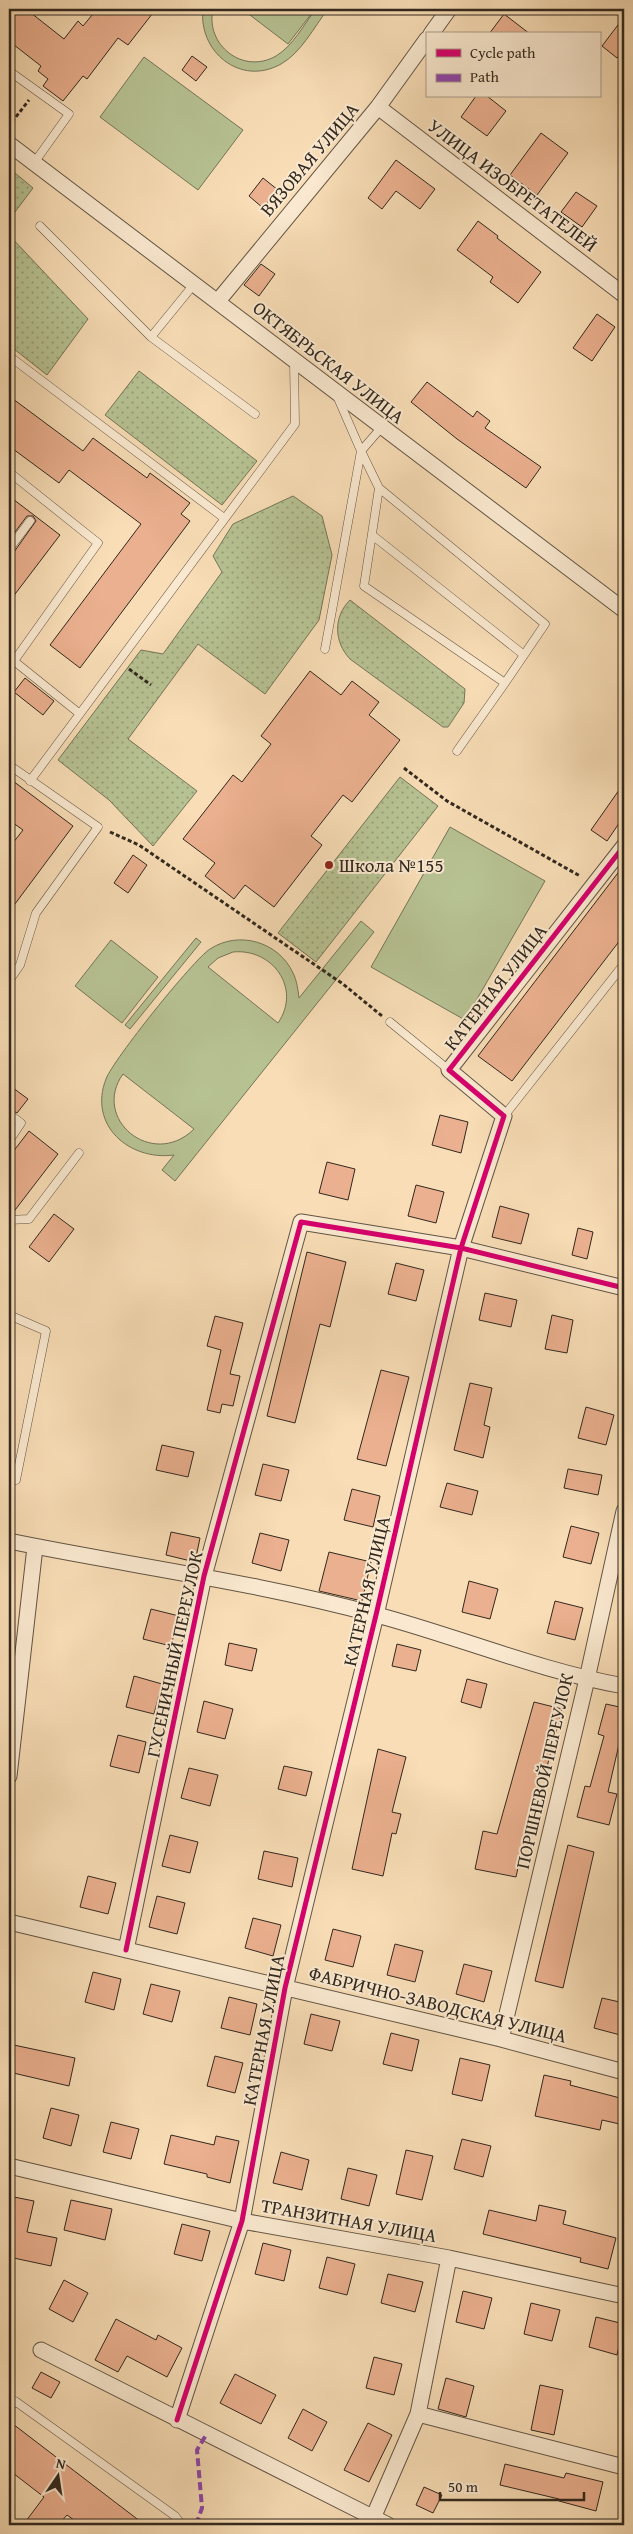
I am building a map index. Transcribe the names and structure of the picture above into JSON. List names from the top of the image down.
{
  "streets": {
    "street": [
      "ВЯЗОВАЯ УЛИЦА",
      "УЛИЦА ИЗОБРЕТАТЕЛЕЙ",
      "ОКТЯБРЬСКАЯ УЛИЦА",
      "КАТЕРНАЯ УЛИЦА",
      "ГУСЕНИЧНЫЙ ПЕРЕУЛОК",
      "ПОРШНЕВОЙ ПЕРЕУЛОК",
      "ФАБРИЧНО-ЗАВОДСКАЯ УЛИЦА",
      "ТРАНЗИТНАЯ УЛИЦА"
    ]
  },
  "crossings": [
    ["ВЯЗОВАЯ УЛИЦА", "УЛИЦА ИЗОБРЕТАТЕЛЕЙ"],
    ["ВЯЗОВАЯ УЛИЦА", "ОКТЯБРЬСКАЯ УЛИЦА"],
    ["КАТЕРНАЯ УЛИЦА", "ГУСЕНИЧНЫЙ ПЕРЕУЛОК"],
    ["КАТЕРНАЯ УЛИЦА", "ФАБРИЧНО-ЗАВОДСКАЯ УЛИЦА"],
    ["КАТЕРНАЯ УЛИЦА", "ТРАНЗИТНАЯ УЛИЦА"],
    ["ГУСЕНИЧНЫЙ ПЕРЕУЛОК", "ФАБРИЧНО-ЗАВОДСКАЯ УЛИЦА"],
    ["ПОРШНЕВОЙ ПЕРЕУЛОК", "ФАБРИЧНО-ЗАВОДСКАЯ УЛИЦА"]
  ],
  "places": ["Школа №155"],
  "legend": ["Cycle path", "Path"],
  "scale_bar": "50 m",
  "north": "top"
}
